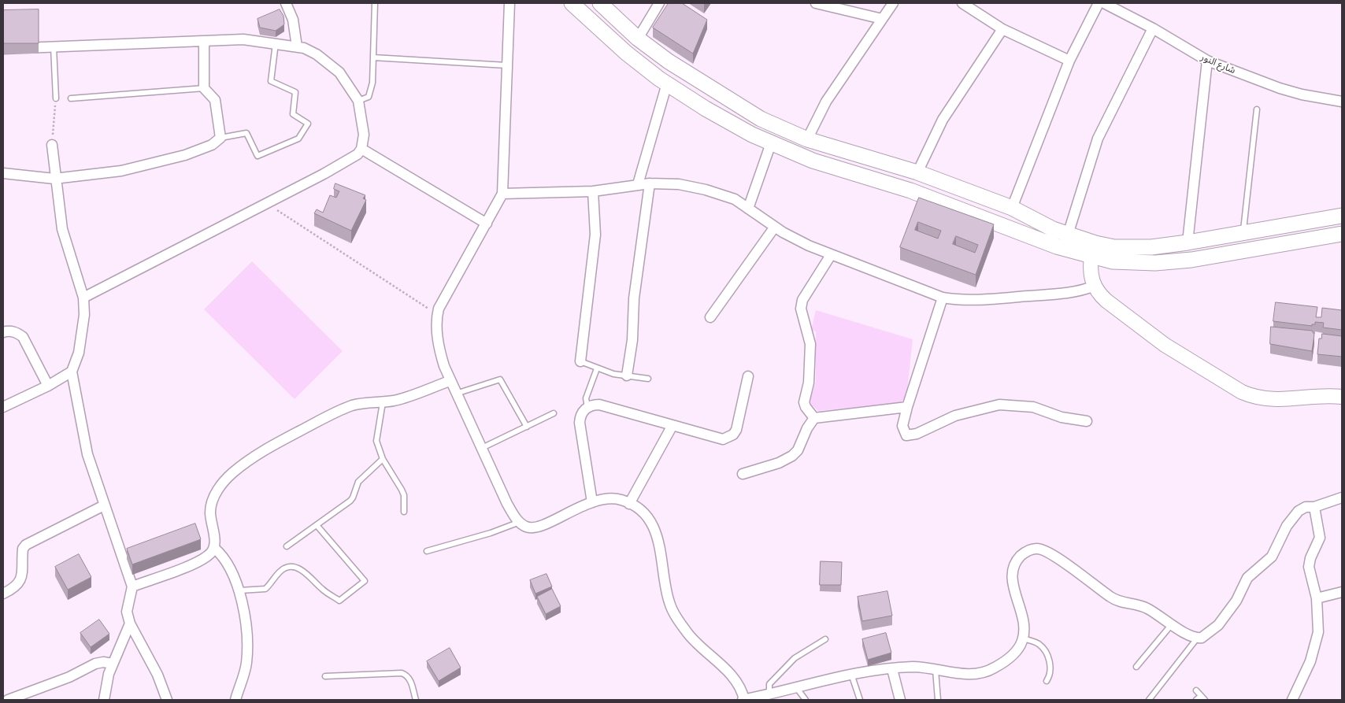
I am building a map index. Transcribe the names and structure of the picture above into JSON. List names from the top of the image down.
{
  "streets": {
    "street": ["شارع النور"]
  }
}
